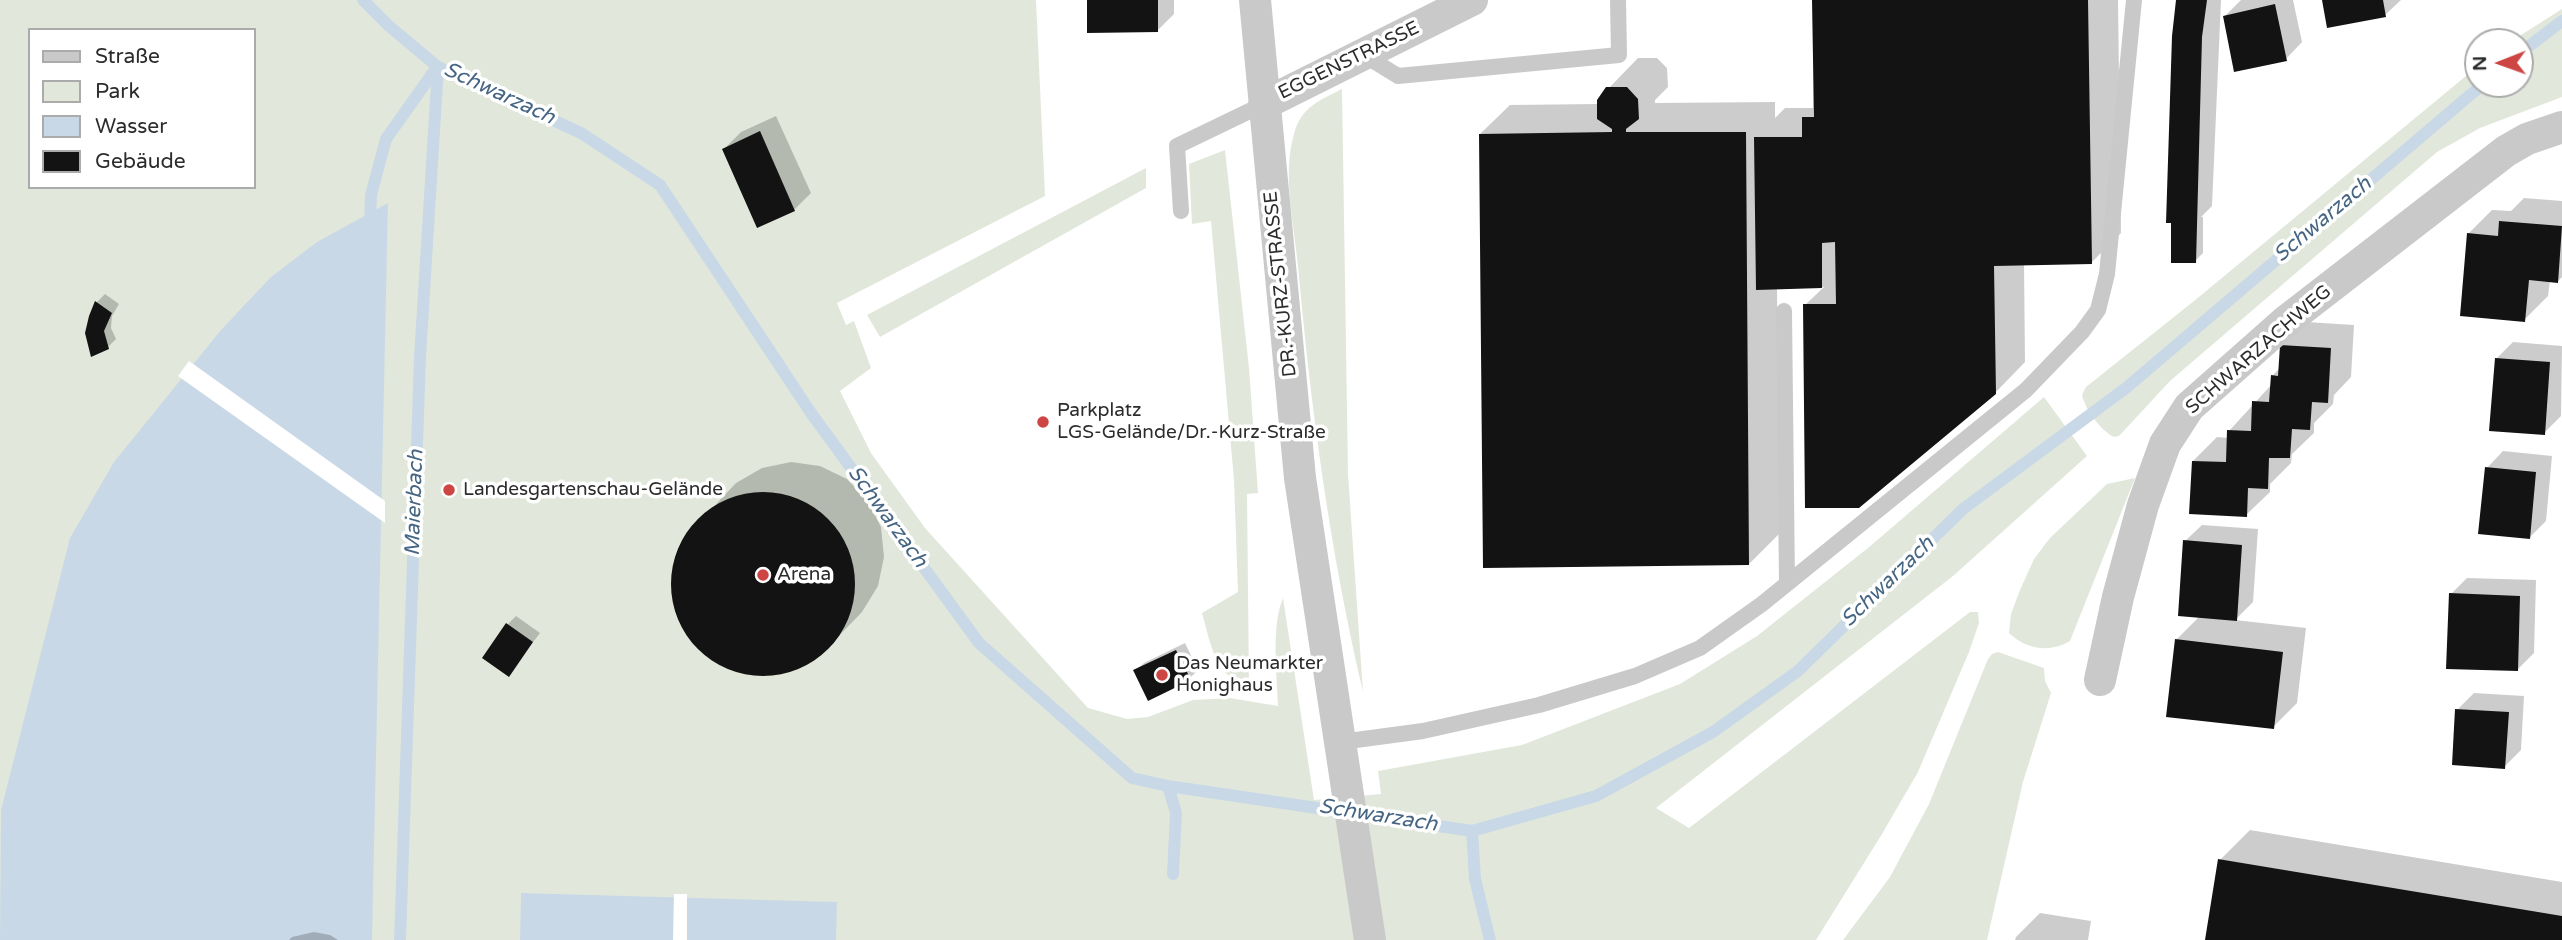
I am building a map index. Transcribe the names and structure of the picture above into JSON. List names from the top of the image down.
{
  "streets": {
    "street": ["EGGENSTRASSE", "DR.-KURZ-STRASSE", "SCHWARZACHWEG"]
  },
  "crossings": [
    ["EGGENSTRASSE", "DR.-KURZ-STRASSE"]
  ],
  "water": ["Schwarzach", "Maierbach"],
  "places": [
    "Parkplatz LGS-Gelände/Dr.-Kurz-Straße",
    "Landesgartenschau-Gelände",
    "Arena",
    "Das Neumarkter Honighaus"
  ],
  "legend": [
    "Straße",
    "Park",
    "Wasser",
    "Gebäude"
  ],
  "north": "left"
}
